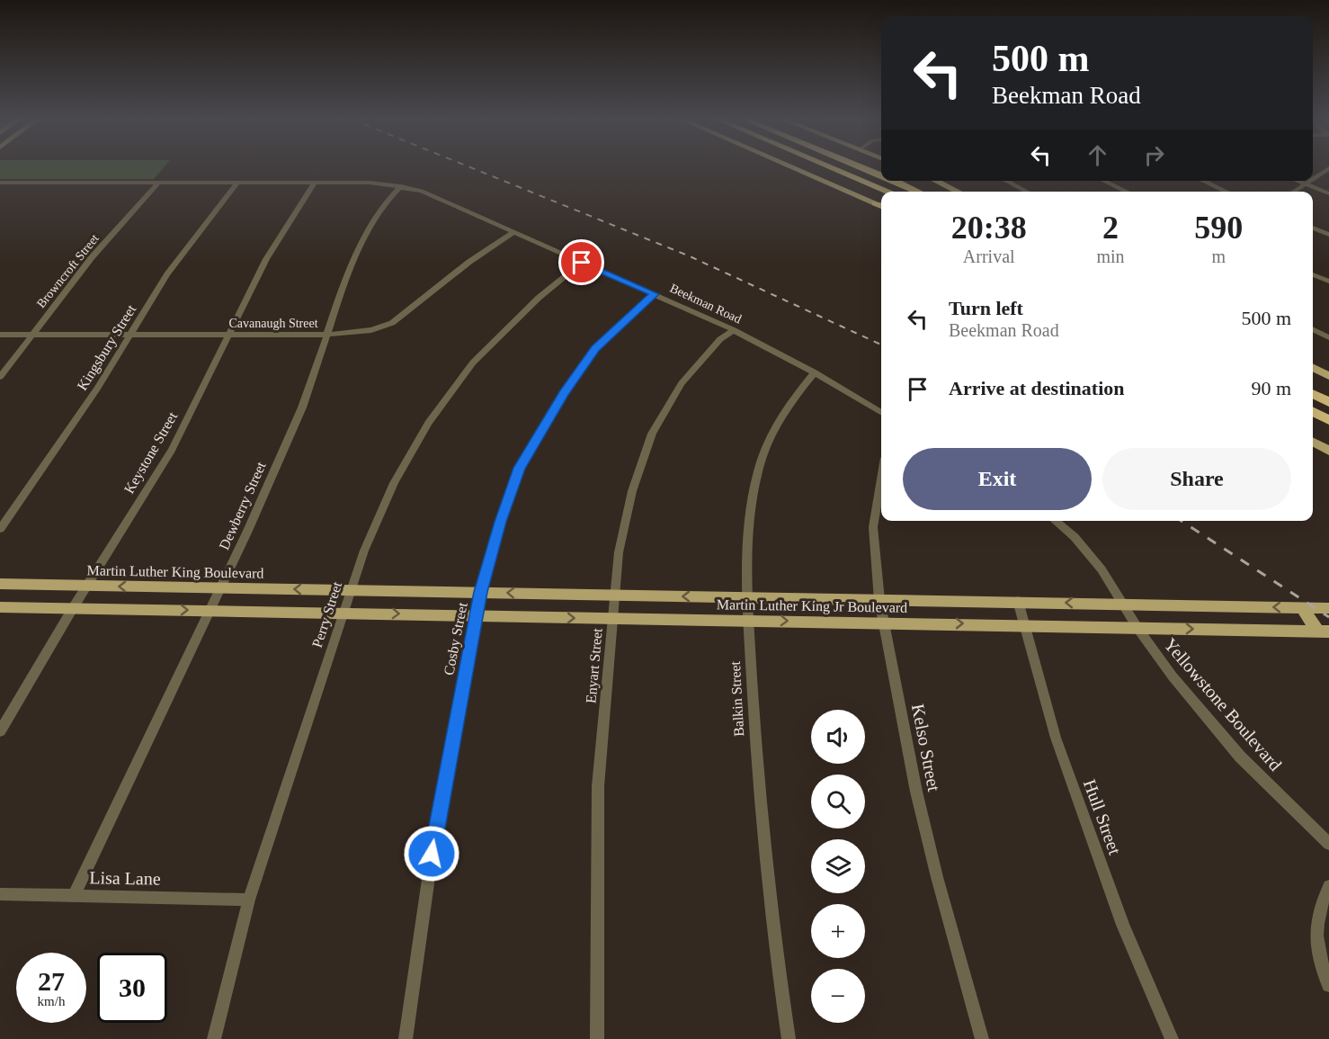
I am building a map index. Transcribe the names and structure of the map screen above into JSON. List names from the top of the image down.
{
  "streets": {
    "main road": ["Martin Luther King Boulevard", "Martin Luther King Jr Boulevard"],
    "street": [
      "Browncroft Street",
      "Beekman Road",
      "Cavanaugh Street",
      "Kingsbury Street",
      "Keystone Street",
      "Dewberry Street",
      "Perry Street",
      "Cosby Street",
      "Enyart Street",
      "Balkin Street",
      "Yellowstone Boulevard",
      "Kelso Street",
      "Hull Street",
      "Lisa Lane"
    ]
  },
  "crossings": [
    ["Browncroft Street", "Beekman Road"],
    ["Browncroft Street", "Cavanaugh Street"],
    ["Beekman Road", "Cavanaugh Street"],
    ["Beekman Road", "Kingsbury Street"],
    ["Beekman Road", "Keystone Street"],
    ["Beekman Road", "Dewberry Street"],
    ["Beekman Road", "Perry Street"],
    ["Beekman Road", "Cosby Street"],
    ["Beekman Road", "Enyart Street"],
    ["Beekman Road", "Balkin Street"],
    ["Cavanaugh Street", "Kingsbury Street"],
    ["Cavanaugh Street", "Keystone Street"],
    ["Cavanaugh Street", "Dewberry Street"],
    ["Keystone Street", "Martin Luther King Boulevard"],
    ["Dewberry Street", "Martin Luther King Boulevard"],
    ["Dewberry Street", "Martin Luther King Jr Boulevard"],
    ["Dewberry Street", "Lisa Lane"],
    ["Martin Luther King Boulevard", "Martin Luther King Jr Boulevard"],
    ["Martin Luther King Boulevard", "Perry Street"],
    ["Martin Luther King Jr Boulevard", "Perry Street"],
    ["Martin Luther King Jr Boulevard", "Cosby Street"],
    ["Martin Luther King Jr Boulevard", "Enyart Street"],
    ["Martin Luther King Jr Boulevard", "Balkin Street"],
    ["Martin Luther King Jr Boulevard", "Yellowstone Boulevard"],
    ["Martin Luther King Jr Boulevard", "Kelso Street"],
    ["Martin Luther King Jr Boulevard", "Hull Street"],
    ["Perry Street", "Lisa Lane"]
  ],
  "page": {
    "turn": ["500 m", "Beekman Road"],
    "eta": [
      "20:38",
      "Arrival",
      "2",
      "min",
      "590",
      "m"
    ],
    "list": [
      {
        "name": "Turn left",
        "note": "Beekman Road",
        "value": "500 m"
      },
      {
        "name": "Arrive at destination",
        "value": "90 m"
      }
    ],
    "buttons": ["Exit", "Share"],
    "map_buttons": ["+", "−"],
    "speed": "27 km/h",
    "limit": "30"
  }
}
